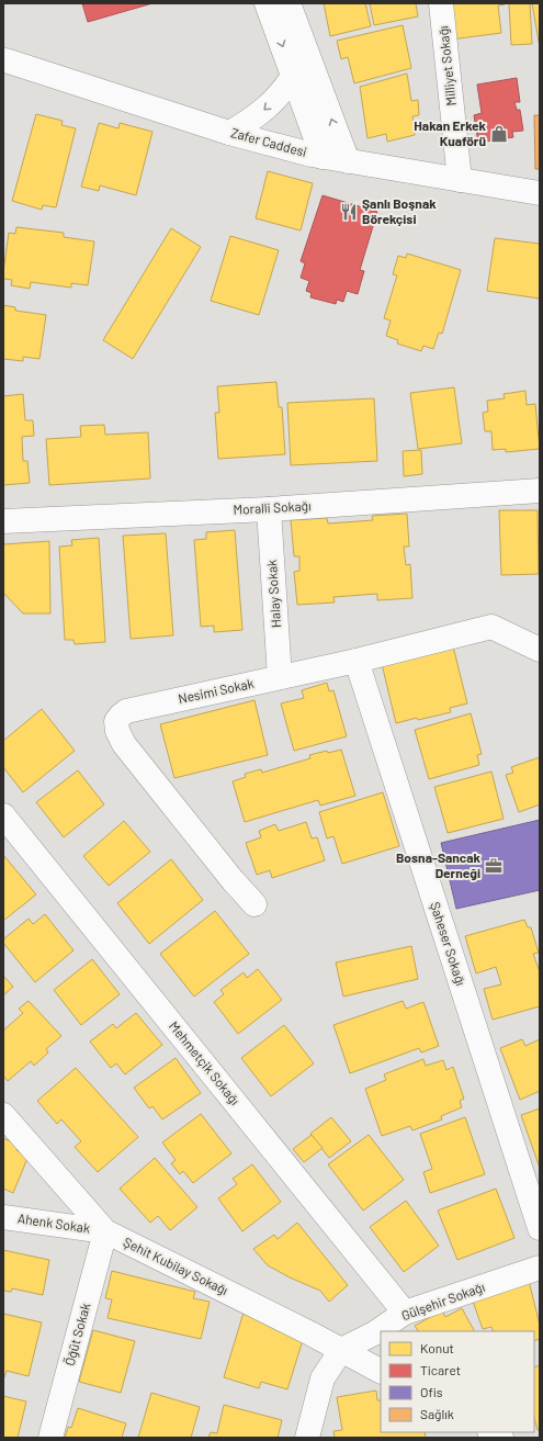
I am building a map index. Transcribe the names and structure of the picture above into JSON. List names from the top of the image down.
{
  "streets": {
    "street": [
      "Milliyet Sokağı",
      "Zafer Caddesi",
      "Moralli Sokağı",
      "Halay Sokak",
      "Nesimi Sokak",
      "Şaheser Sokağı",
      "Mehmetçik Sokağı",
      "Ahenk Sokak",
      "Şehit Kubilay Sokağı",
      "Gülşehir Sokağı",
      "Öğüt Sokak"
    ]
  },
  "crossings": [
    ["Milliyet Sokağı", "Zafer Caddesi"],
    ["Moralli Sokağı", "Halay Sokak"],
    ["Halay Sokak", "Nesimi Sokak"],
    ["Nesimi Sokak", "Şaheser Sokağı"],
    ["Mehmetçik Sokağı", "Gülşehir Sokağı"],
    ["Ahenk Sokak", "Şehit Kubilay Sokağı"],
    ["Ahenk Sokak", "Öğüt Sokak"],
    ["Şehit Kubilay Sokağı", "Gülşehir Sokağı"],
    ["Şehit Kubilay Sokağı", "Öğüt Sokak"]
  ],
  "places": {
    "shop": ["Hakan Erkek Kuaförü"],
    "restaurant": ["Şanlı Boşnak Börekçisi"],
    "office": ["Bosna-Sancak Derneği"]
  },
  "legend": [
    "Konut",
    "Ticaret",
    "Ofis",
    "Sağlık"
  ]
}
